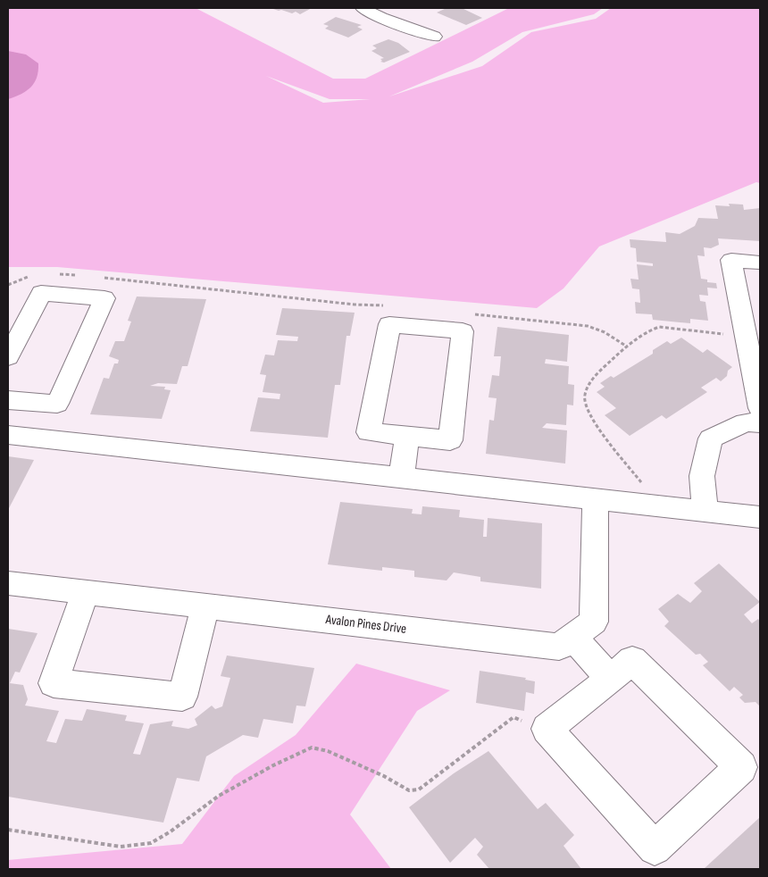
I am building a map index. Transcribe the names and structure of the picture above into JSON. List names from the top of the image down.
{
  "streets": {
    "street": ["Avalon Pines Drive"]
  }
}
